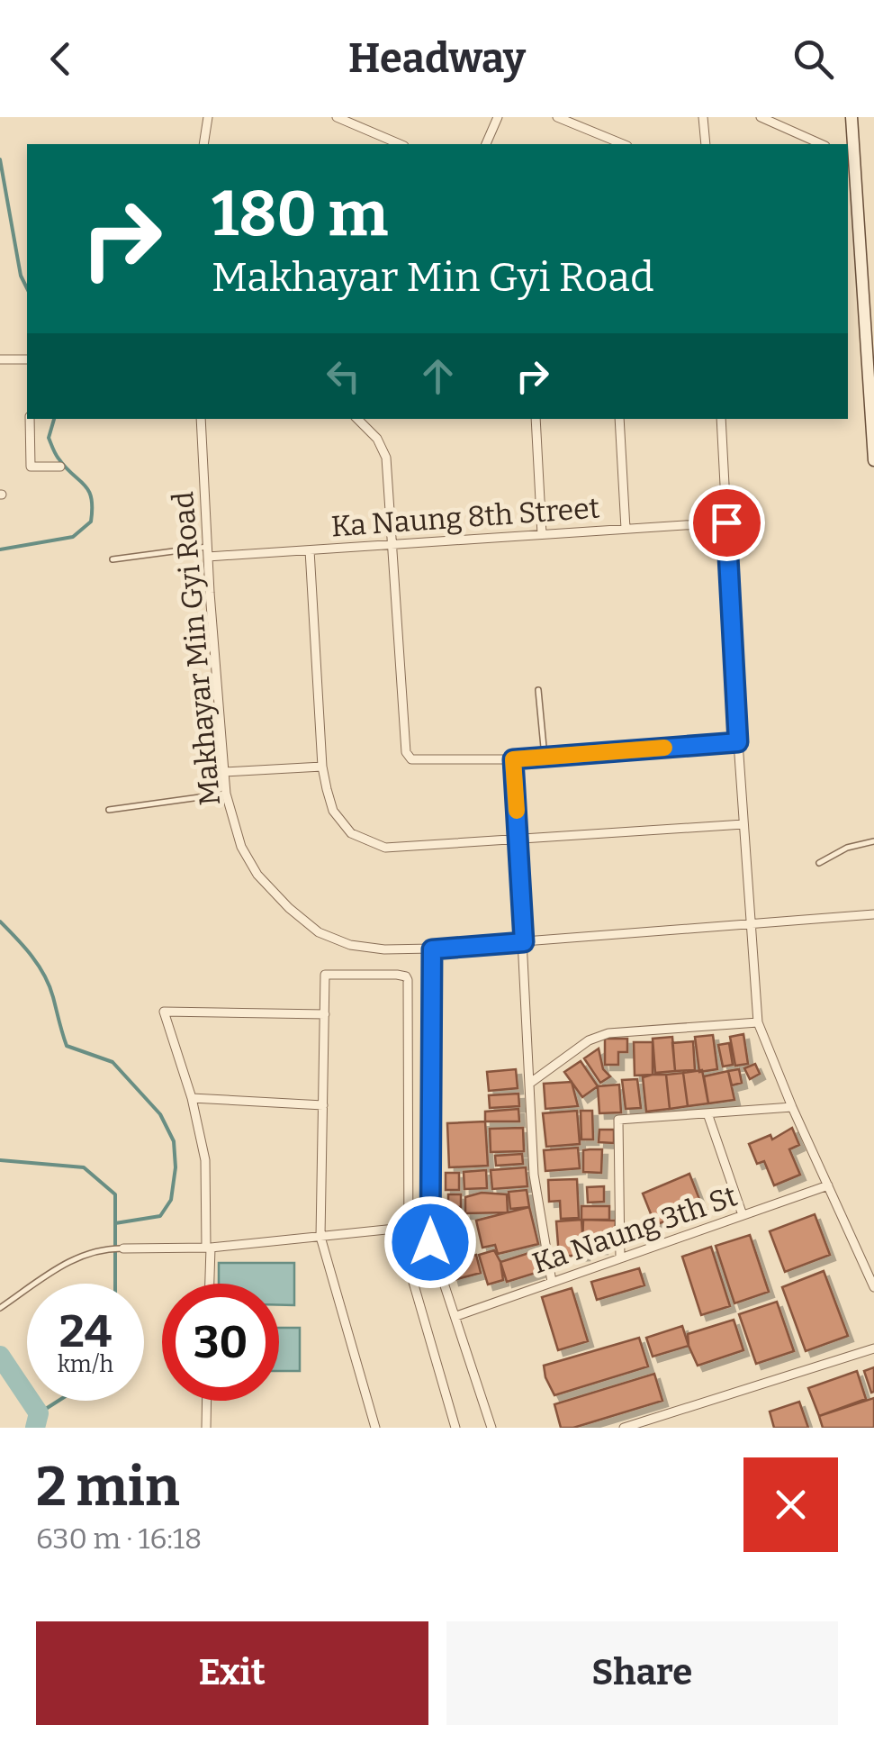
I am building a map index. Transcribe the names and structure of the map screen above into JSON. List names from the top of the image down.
{
  "streets": {
    "street": ["Ka Naung 8th Street", "Makhayar Min Gyi Road", "Ka Naung 3th St"]
  },
  "crossings": [
    ["Ka Naung 8th Street", "Makhayar Min Gyi Road"]
  ],
  "page": {
    "header": "Headway",
    "turn": ["180 m", "Makhayar Min Gyi Road"],
    "speed": "24 km/h",
    "limit": "30",
    "heading": ["2 min", "630 m · 16:18"],
    "buttons": ["Exit", "Share"]
  }
}
